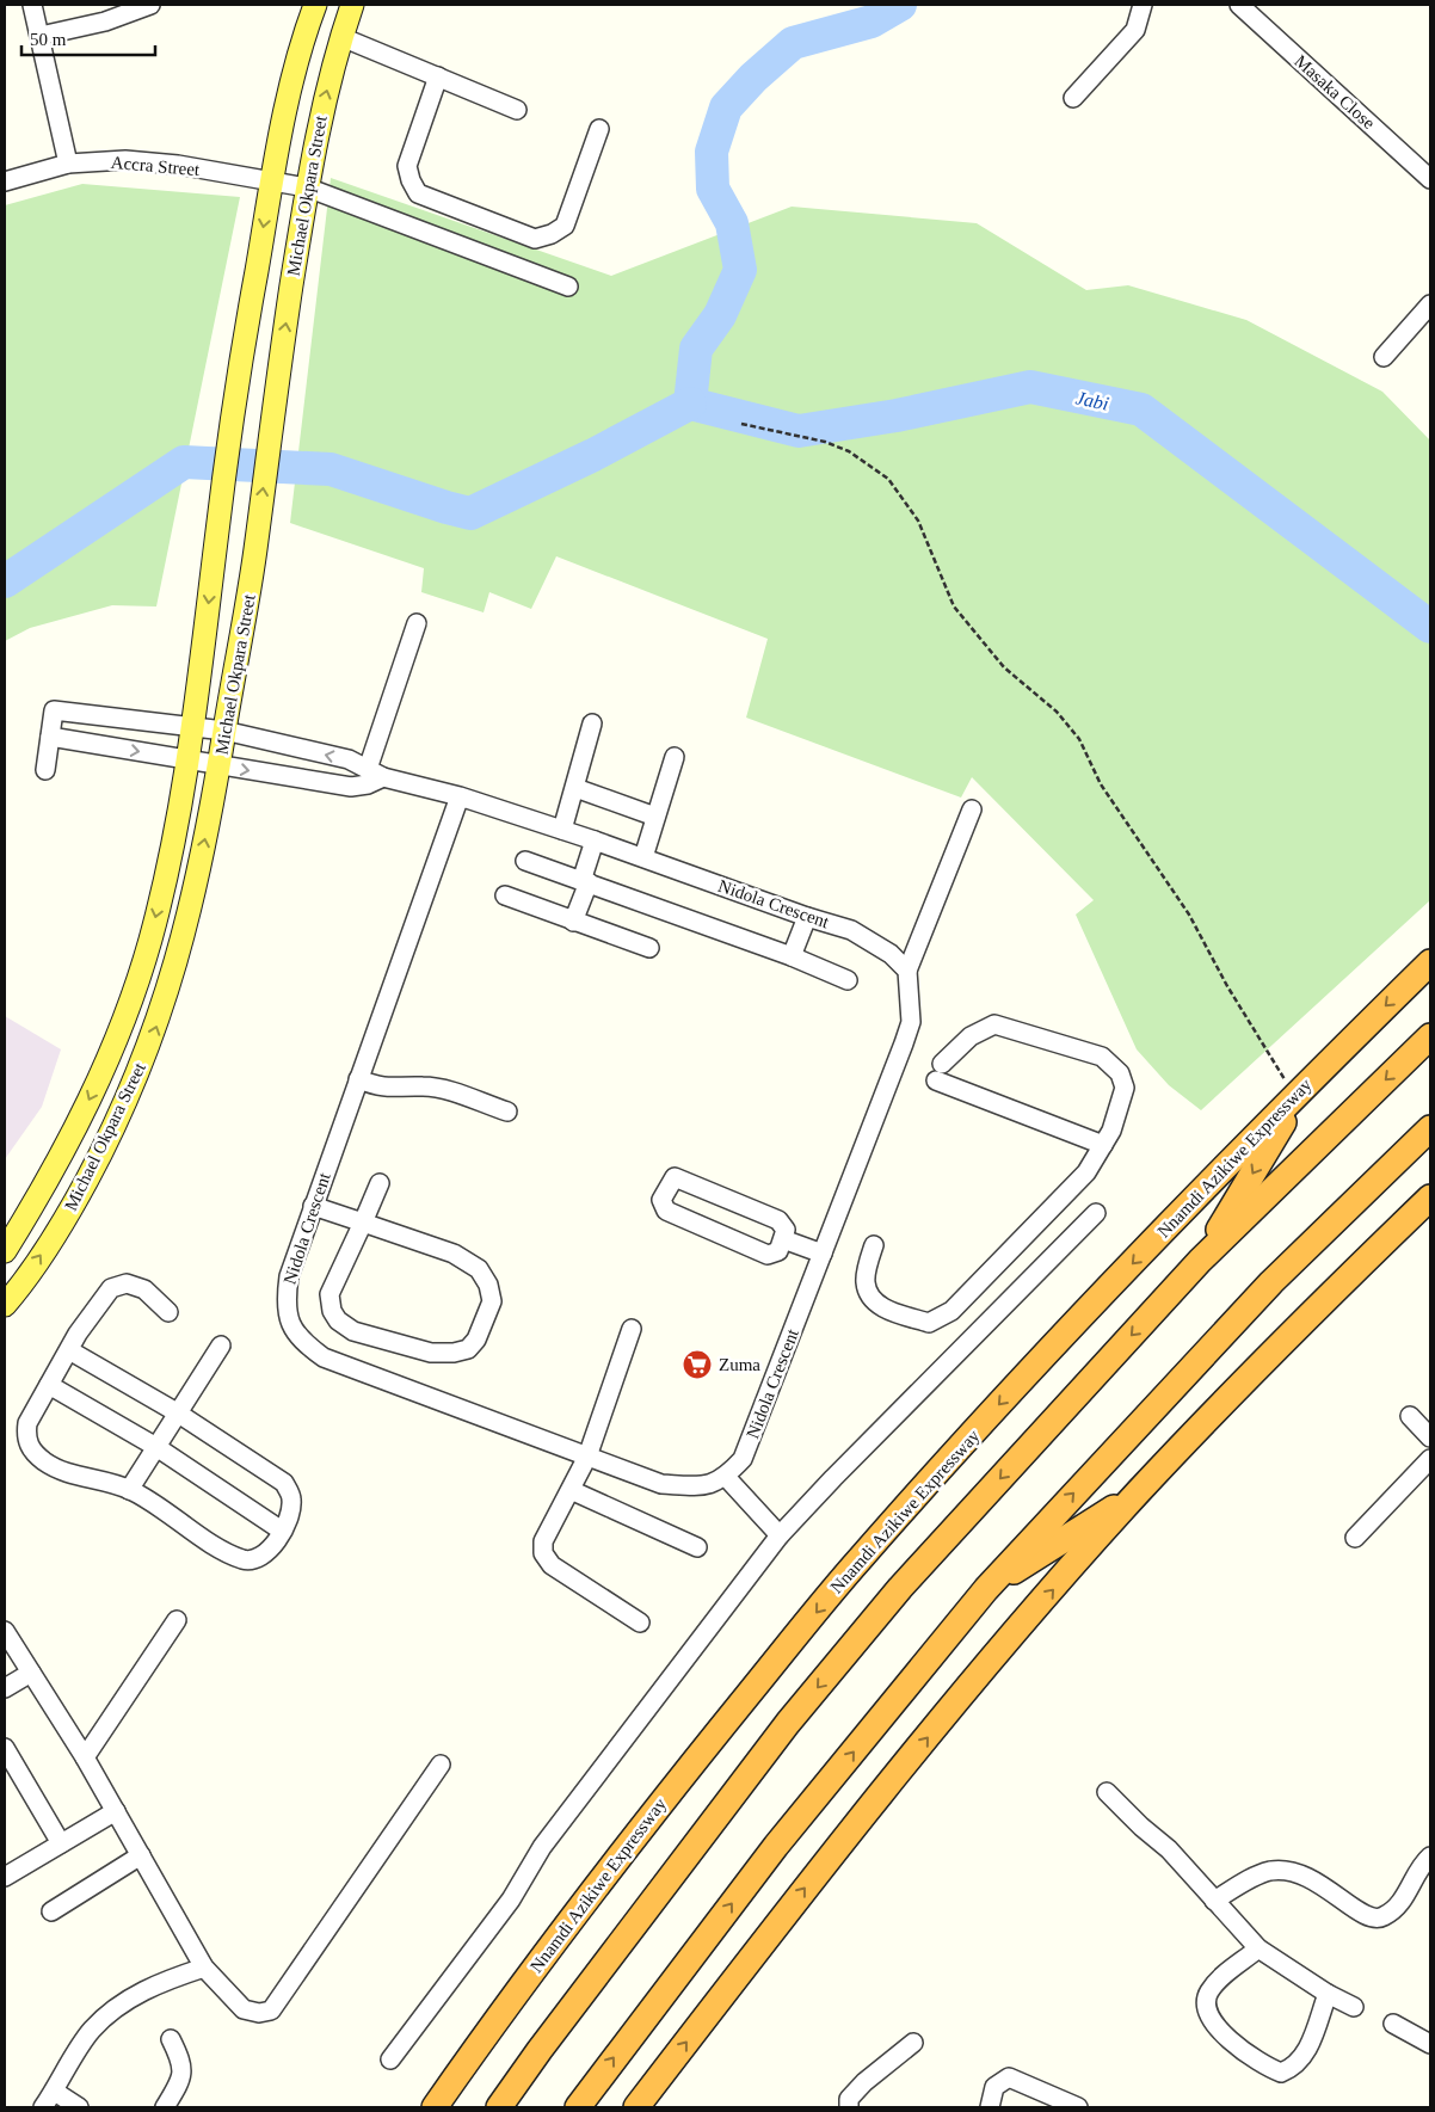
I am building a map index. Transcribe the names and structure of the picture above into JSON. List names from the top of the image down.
{
  "streets": {
    "highway": ["Nnamdi Azikiwe Expressway"],
    "main road": ["Michael Okpara Street"],
    "street": ["Masaka Close", "Accra Street", "Nidola Crescent"]
  },
  "crossings": [
    ["Accra Street", "Michael Okpara Street"],
    ["Michael Okpara Street", "Nidola Crescent"]
  ],
  "water": ["Jabi"],
  "places": {
    "supermarket": ["Zuma"]
  },
  "scale_bar": "50 m"
}
